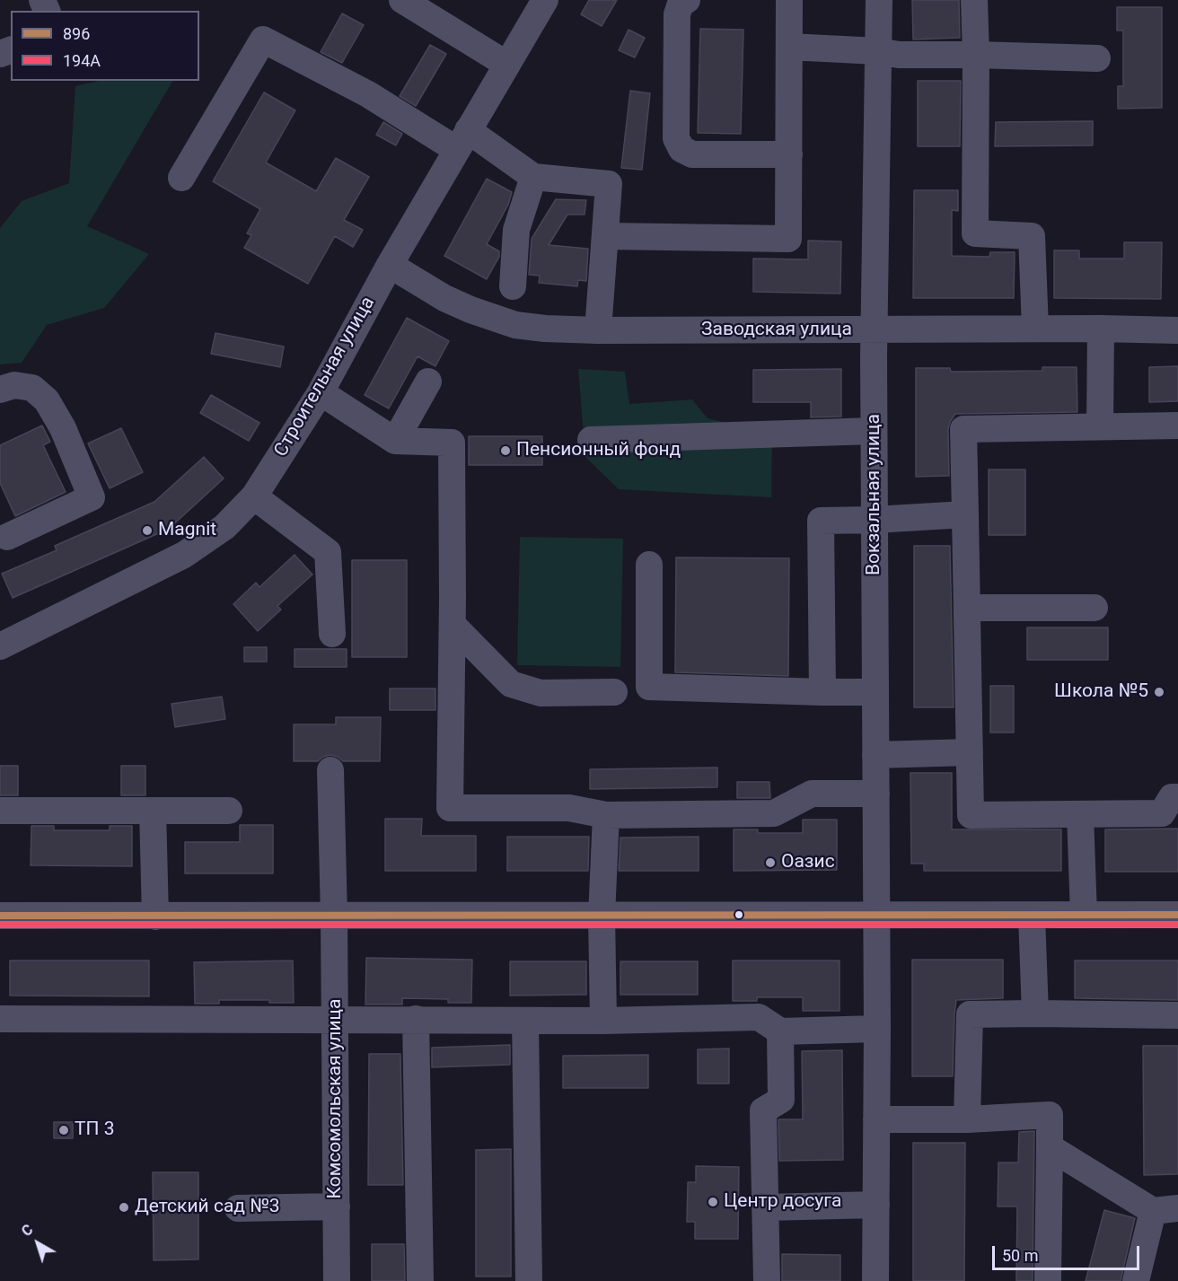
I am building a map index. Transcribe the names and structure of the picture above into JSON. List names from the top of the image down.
{
  "streets": {
    "street": [
      "Заводская улица",
      "Строительная улица",
      "Вокзальная улица",
      "Комсомольская улица"
    ]
  },
  "crossings": [
    ["Заводская улица", "Строительная улица"],
    ["Заводская улица", "Вокзальная улица"]
  ],
  "places": [
    "Пенсионный фонд",
    "Magnit",
    "Школа №5",
    "Оазис",
    "ТП 3",
    "Центр досуга",
    "Детский сад №3"
  ],
  "lines": ["transit line 896", "transit line 194А"],
  "legend": ["896", "194А"],
  "scale_bar": "50 m",
  "north": "top left"
}
